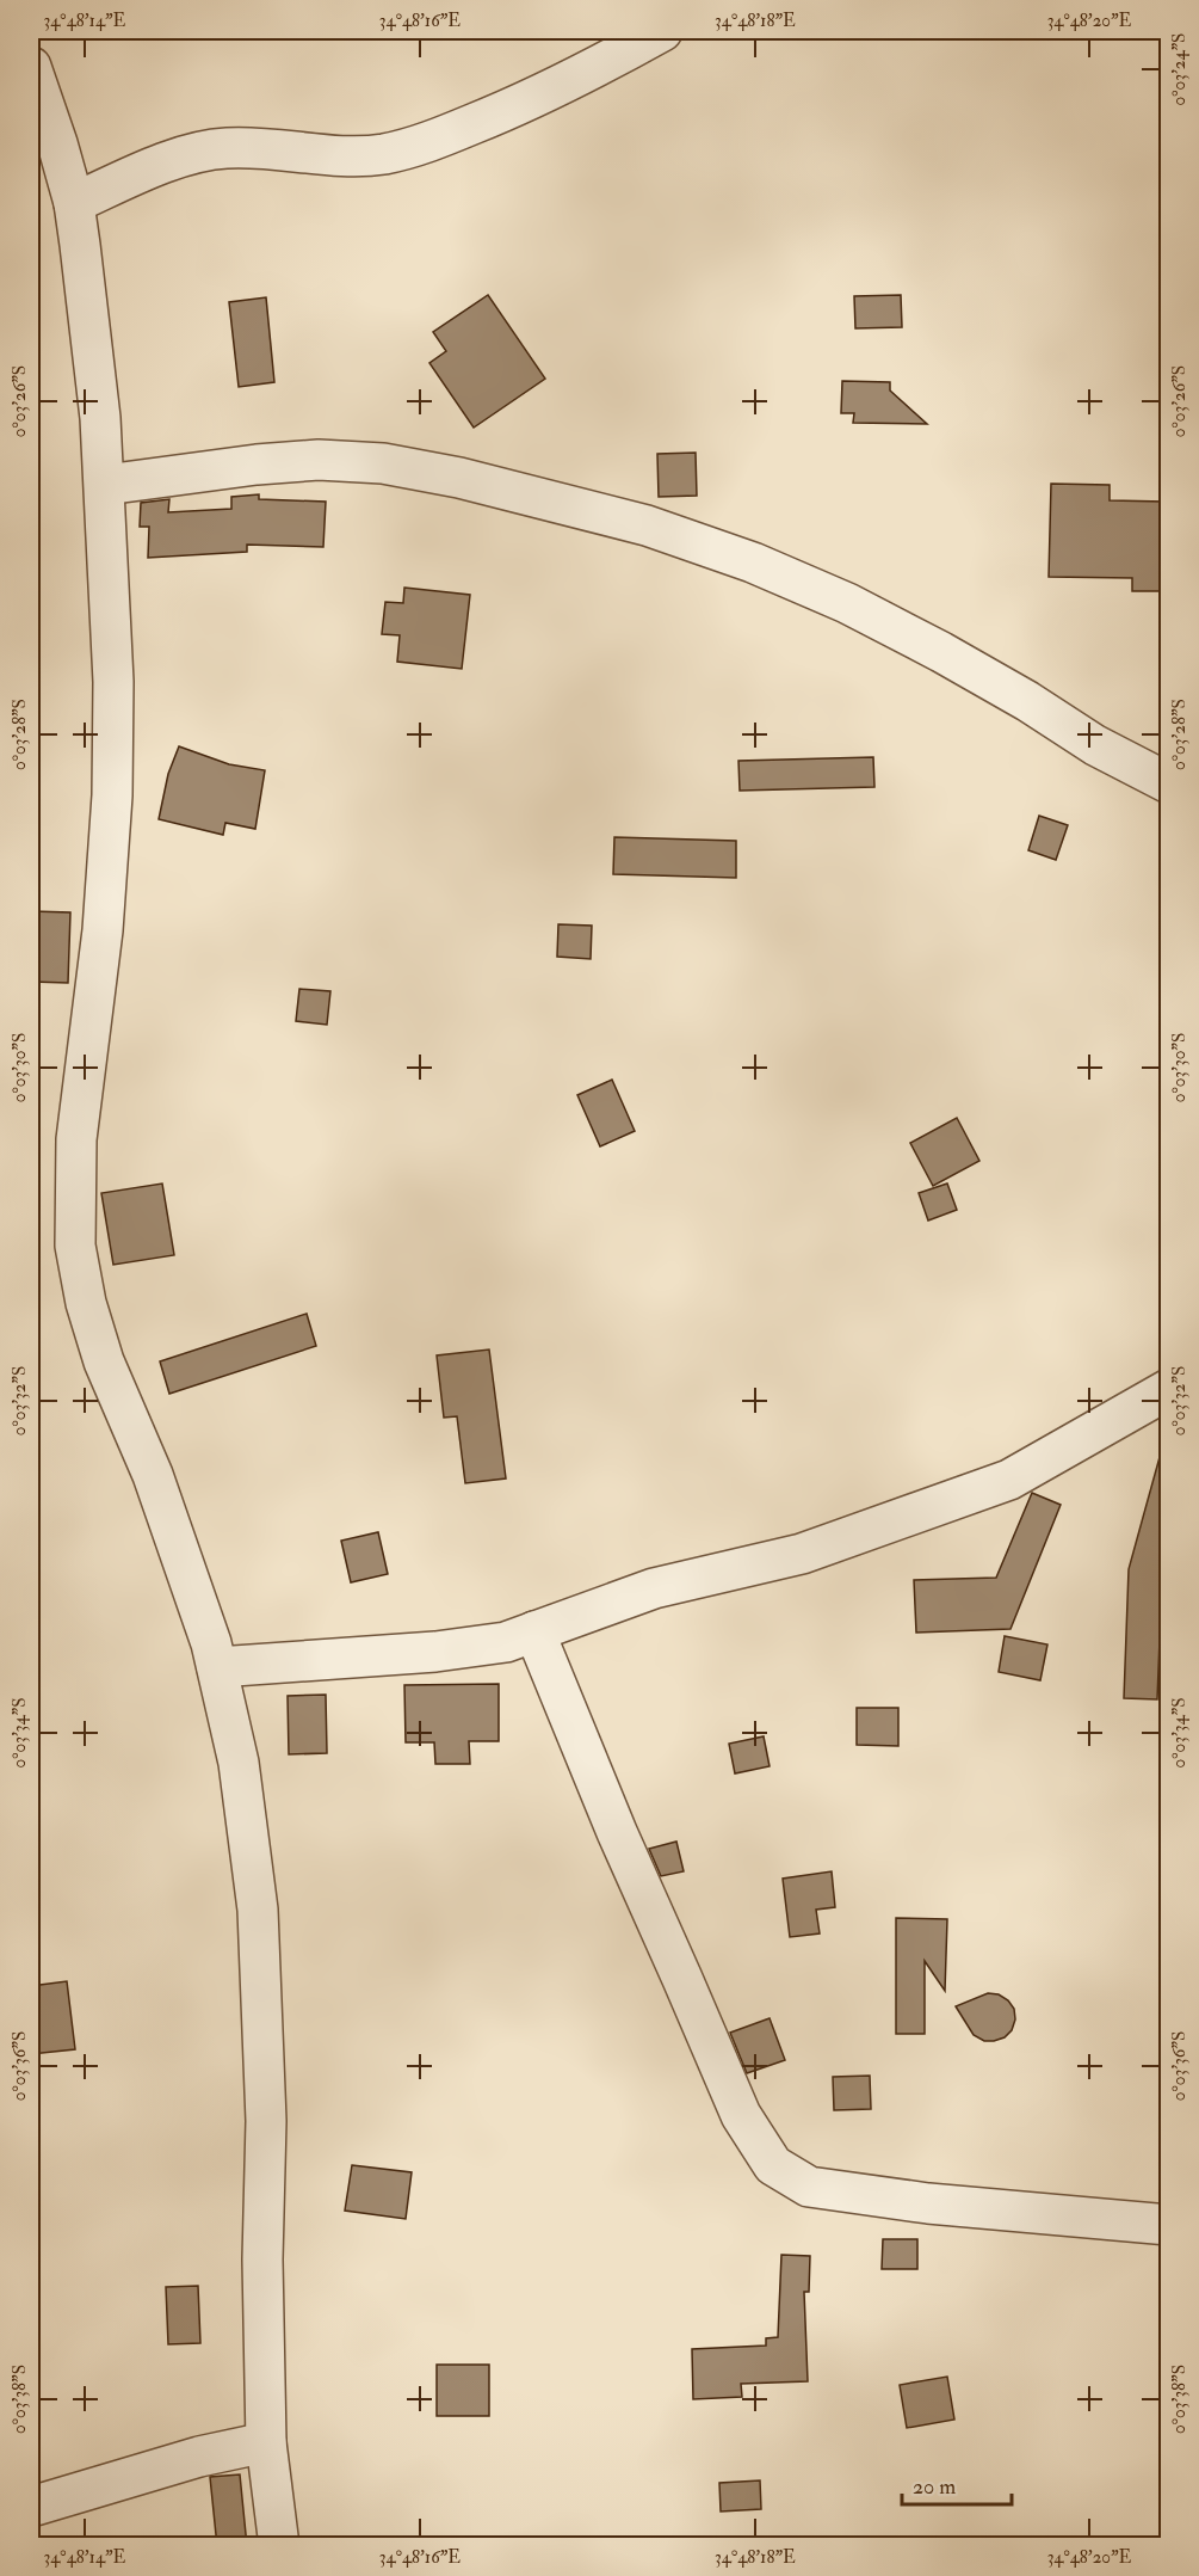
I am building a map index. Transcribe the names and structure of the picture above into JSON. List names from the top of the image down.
{
  "scale_bar": "20 m",
  "coordinates": [
    "34°48'14\"E",
    "34°48'16\"E",
    "34°48'18\"E",
    "34°48'20\"E",
    "0°03'24\"S",
    "0°03'26\"S",
    "0°03'28\"S",
    "0°03'30\"S",
    "0°03'32\"S",
    "0°03'34\"S",
    "0°03'36\"S",
    "0°03'38\"S"
  ]
}
